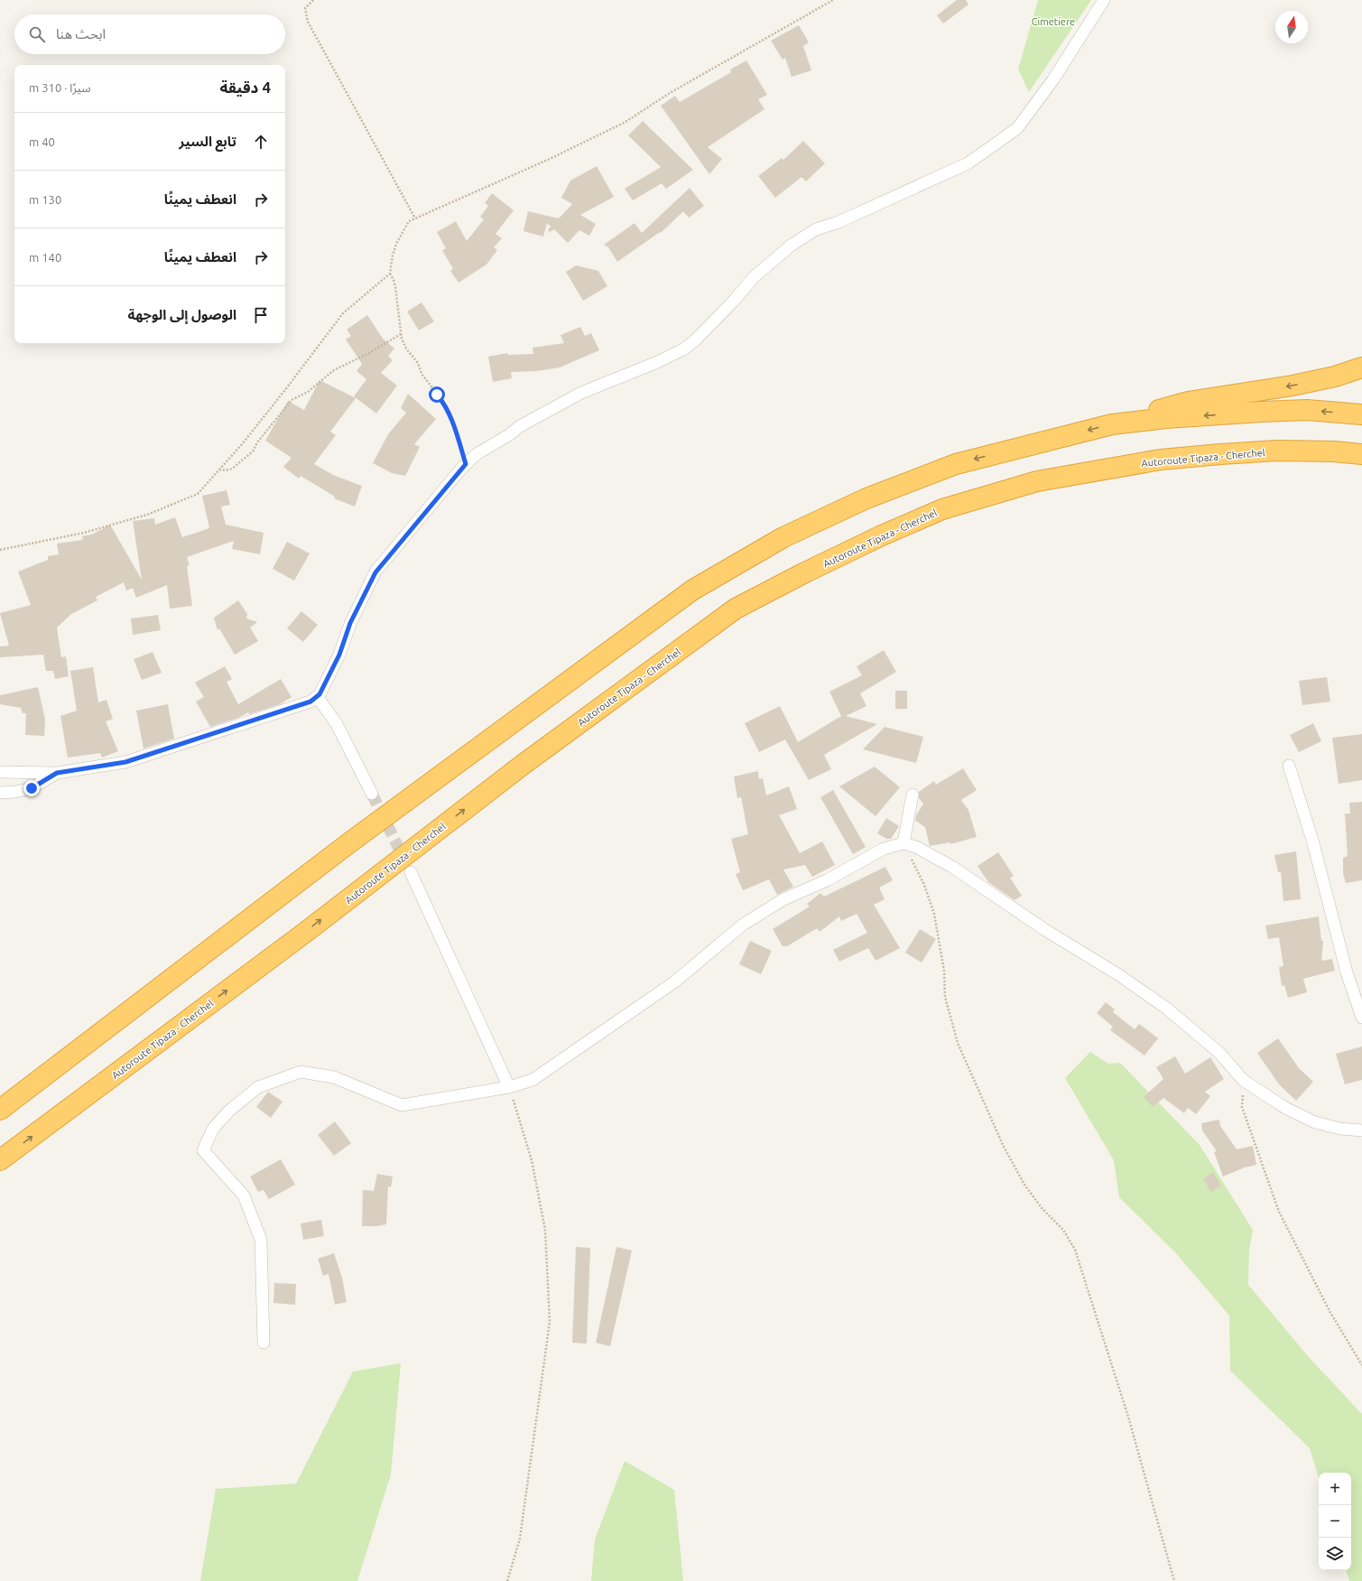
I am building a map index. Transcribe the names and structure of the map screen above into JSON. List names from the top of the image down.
{
  "streets": {
    "highway": ["Autoroute Tipaza - Cherchel"]
  },
  "parks": ["Cimetiere"],
  "north": "top",
  "page": {
    "search": "ابحث هنا",
    "heading": ["4 دقيقة", "سيرًا · 310 m"],
    "list": [
      ["تابع السير", "40 m"],
      ["انعطف يمينًا", "130 m"],
      ["انعطف يمينًا", "140 m"],
      "الوصول إلى الوجهة"
    ],
    "map_buttons": ["+", "−"]
  }
}
